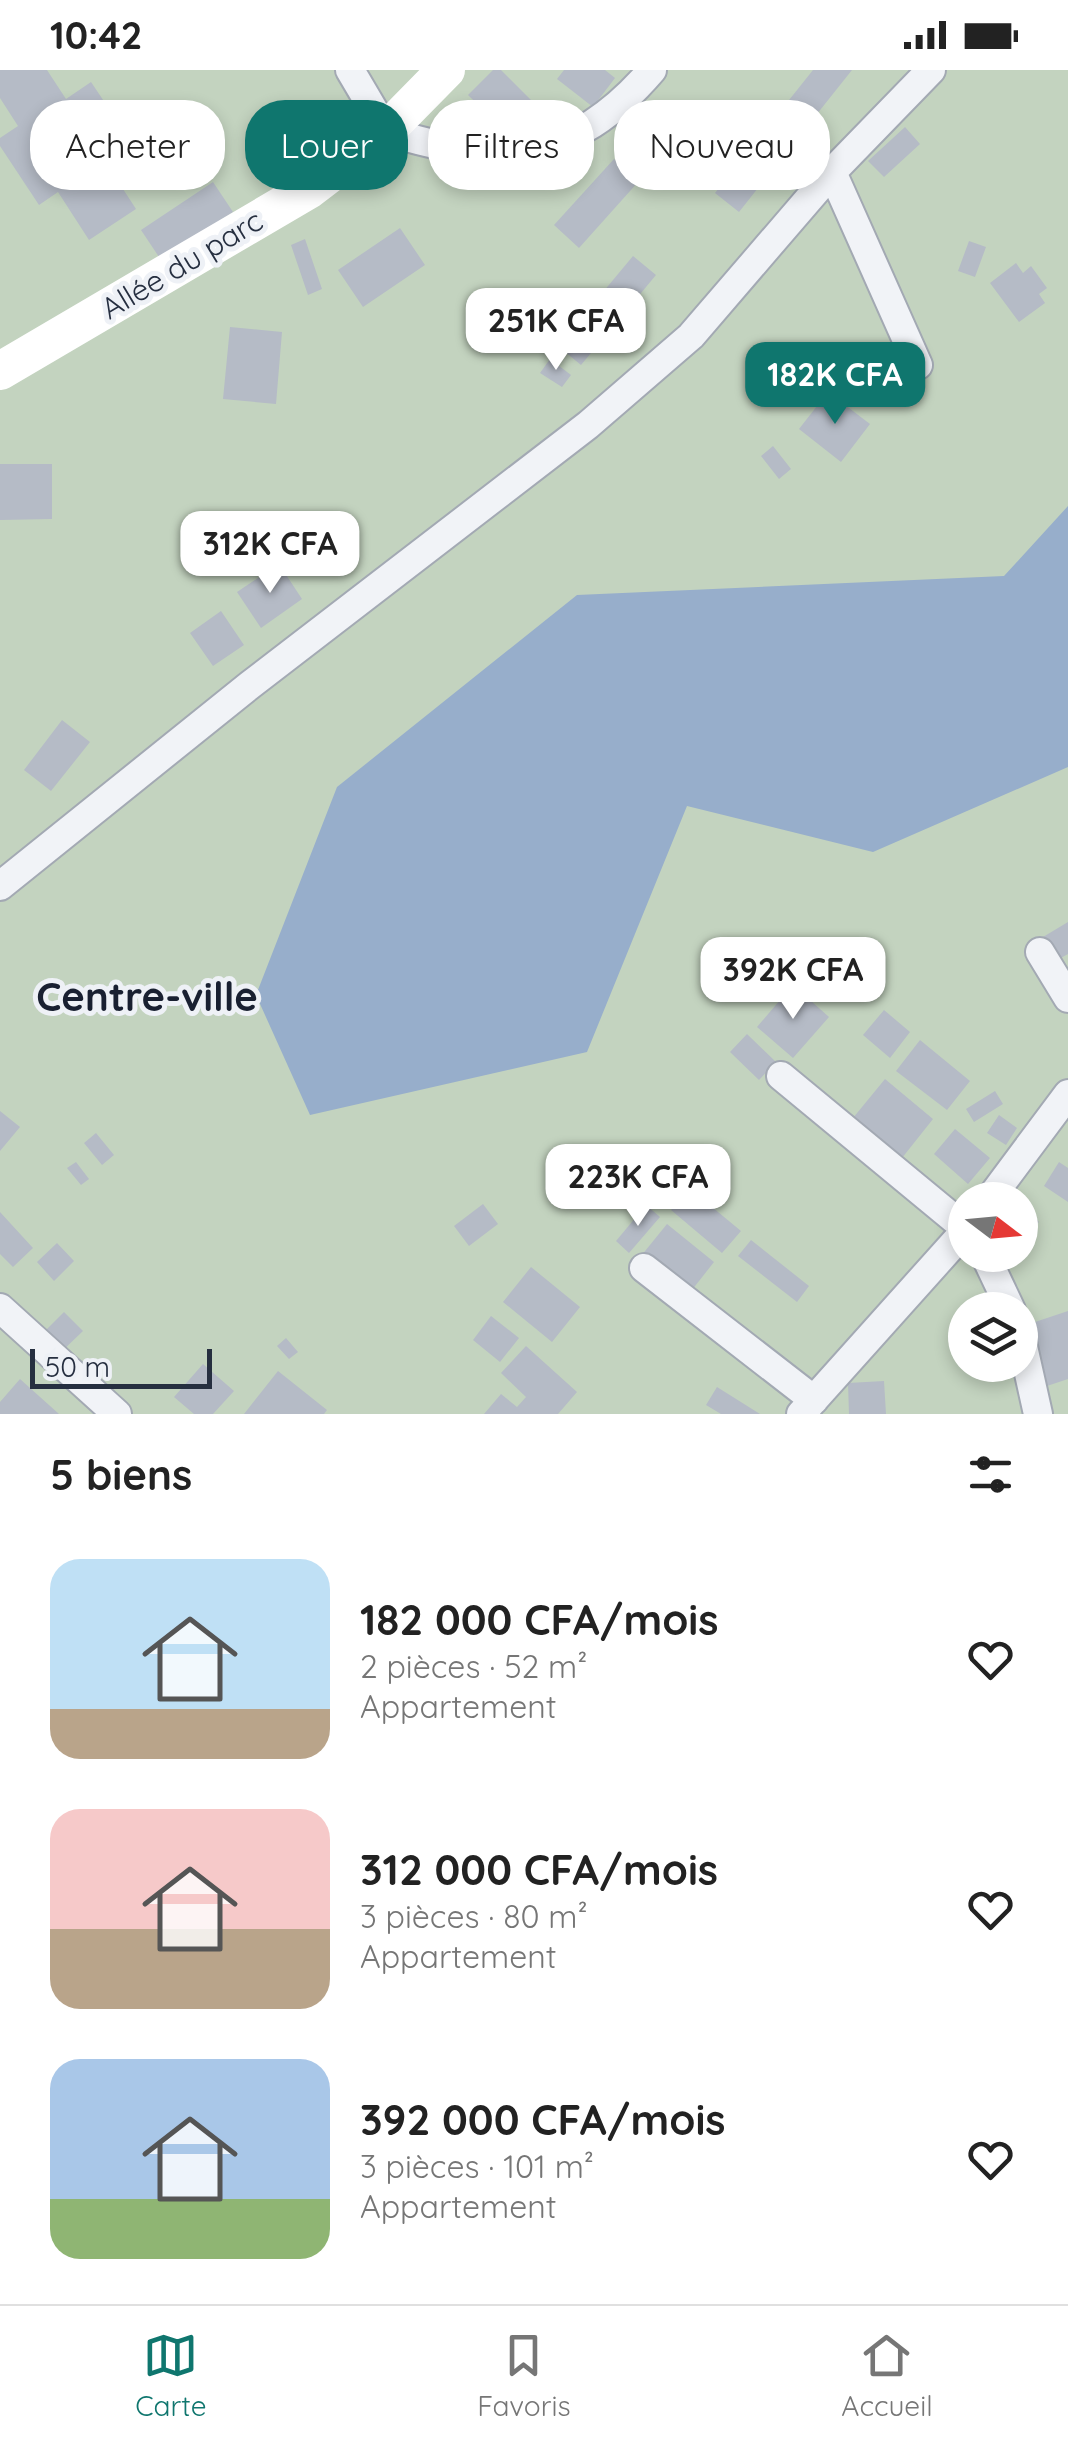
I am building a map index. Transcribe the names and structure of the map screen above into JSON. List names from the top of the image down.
{
  "streets": {
    "street": ["Allée du parc"]
  },
  "districts": ["Centre-ville"],
  "scale_bar": "50 m",
  "north": "right",
  "page": {
    "status": "10:42",
    "chip": [
      "Acheter",
      "Louer",
      "Filtres",
      "Nouveau"
    ],
    "price": [
      "251K CFA",
      "182K CFA",
      "312K CFA",
      "392K CFA",
      "223K CFA"
    ],
    "scale": "50 m",
    "heading": "5 biens",
    "list": [
      {
        "name": "182 000 CFA/mois",
        "note": "2 pièces · 52 m² · Appartement"
      },
      {
        "name": "312 000 CFA/mois",
        "note": "3 pièces · 80 m² · Appartement"
      },
      {
        "name": "392 000 CFA/mois",
        "note": "3 pièces · 101 m² · Appartement"
      }
    ],
    "tabs": ["Carte", "Favoris", "Accueil"]
  }
}
